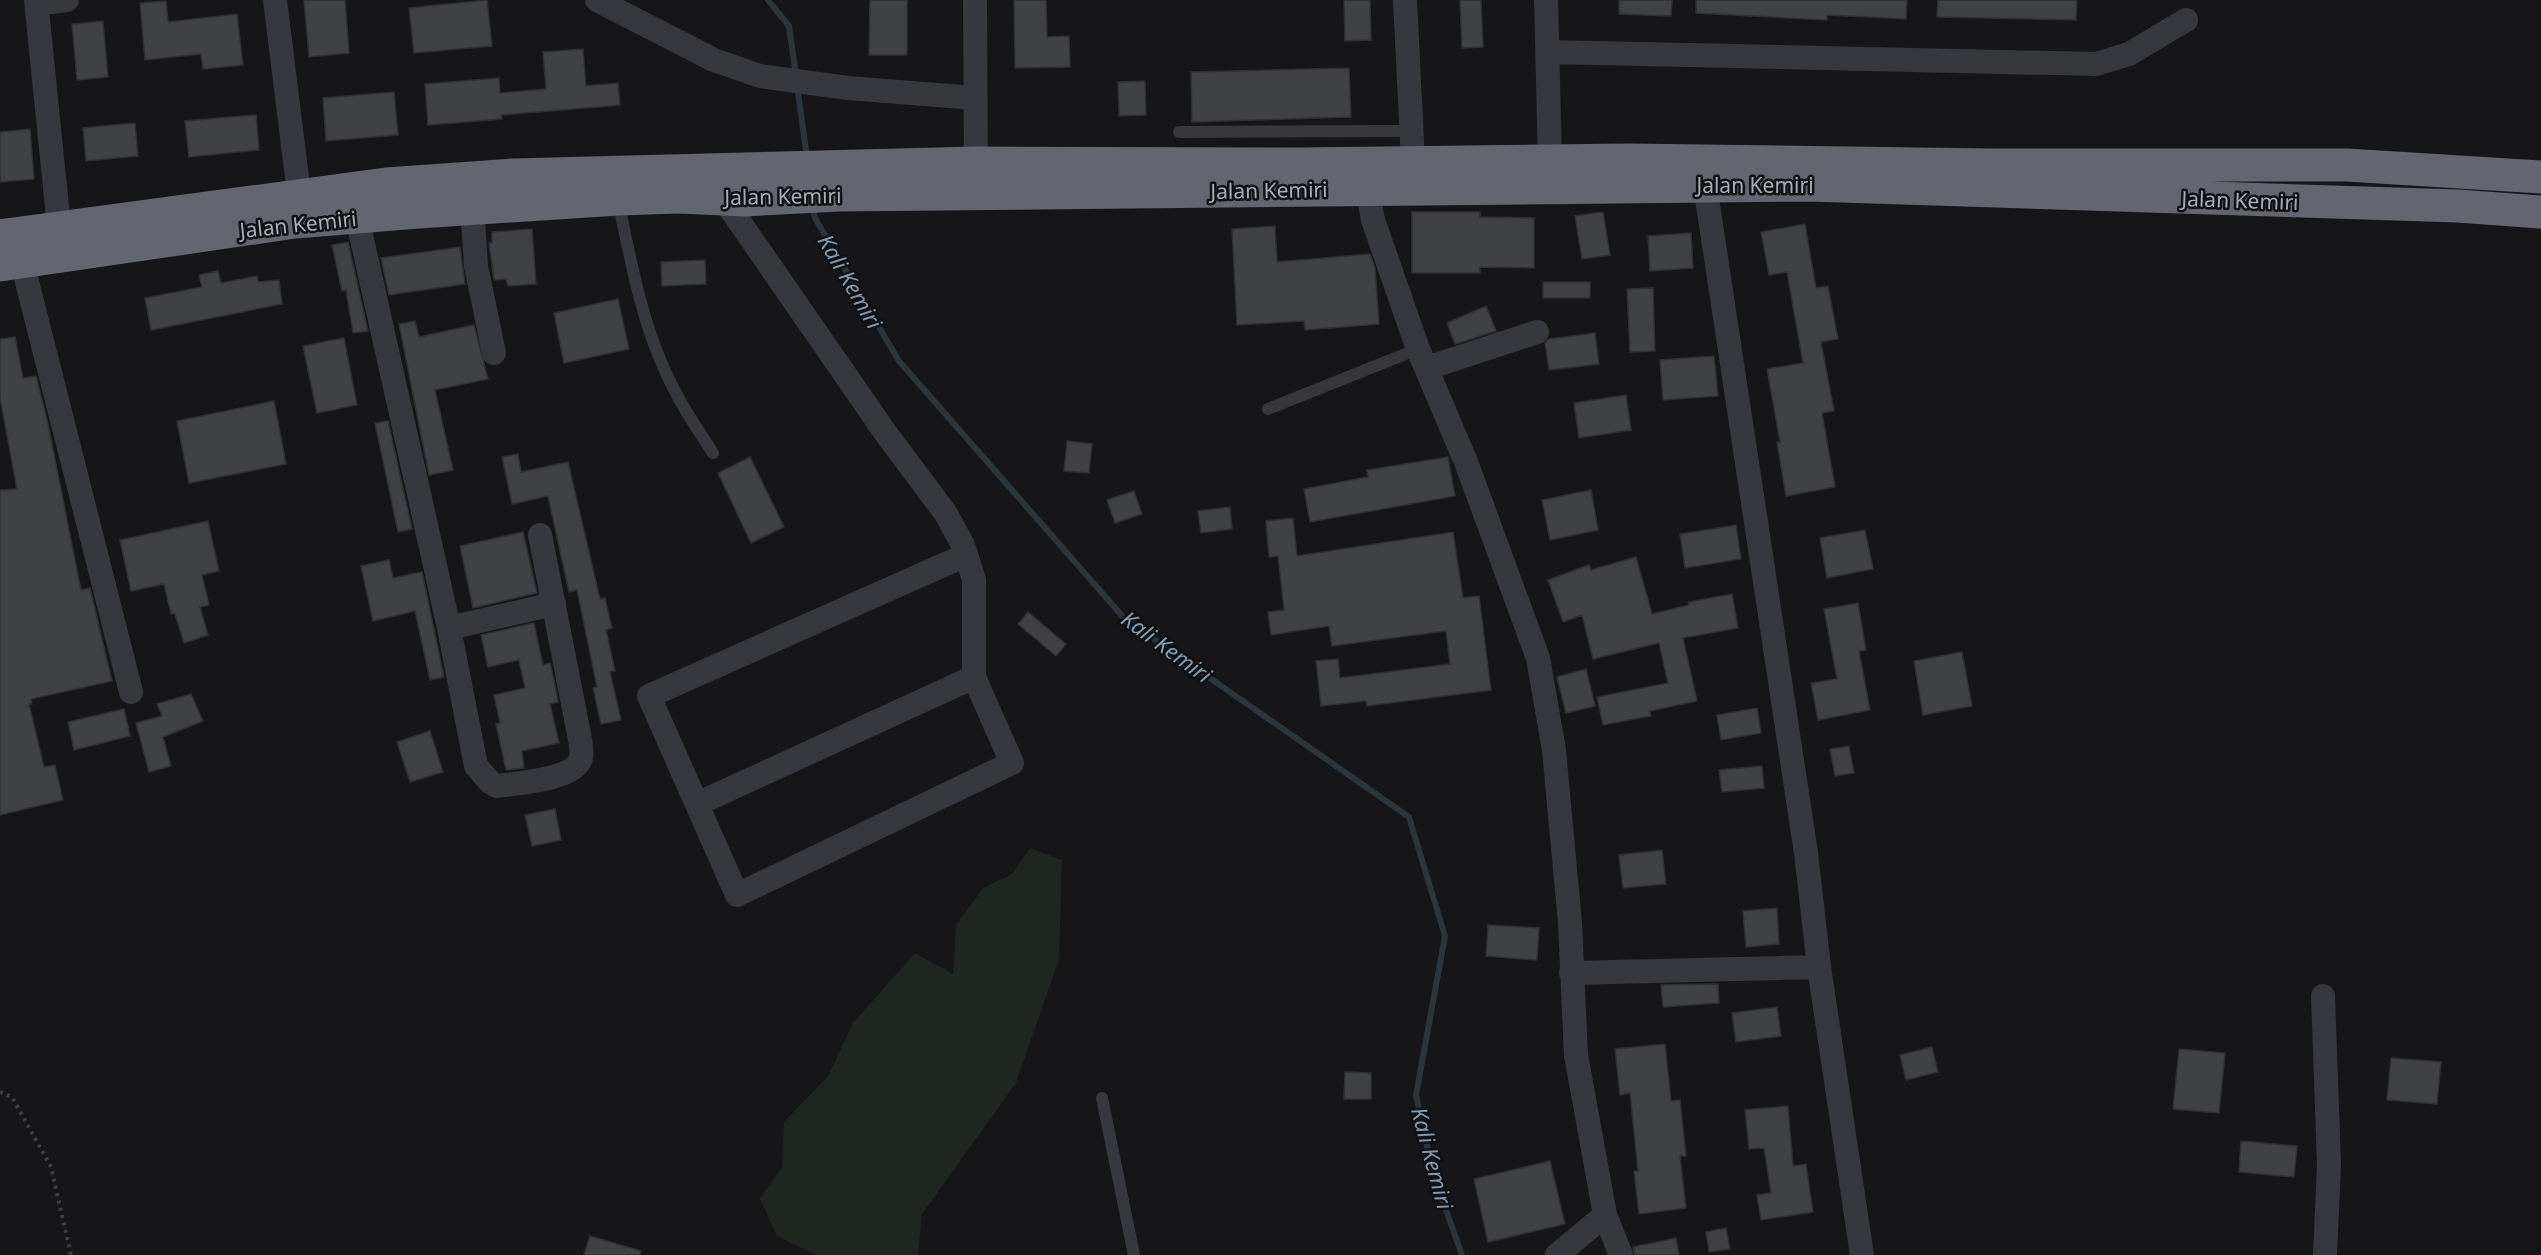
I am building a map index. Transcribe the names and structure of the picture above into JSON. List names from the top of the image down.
{
  "streets": {
    "highway": ["Jalan Kemiri"]
  },
  "water": ["Kali Kemiri"]
}
